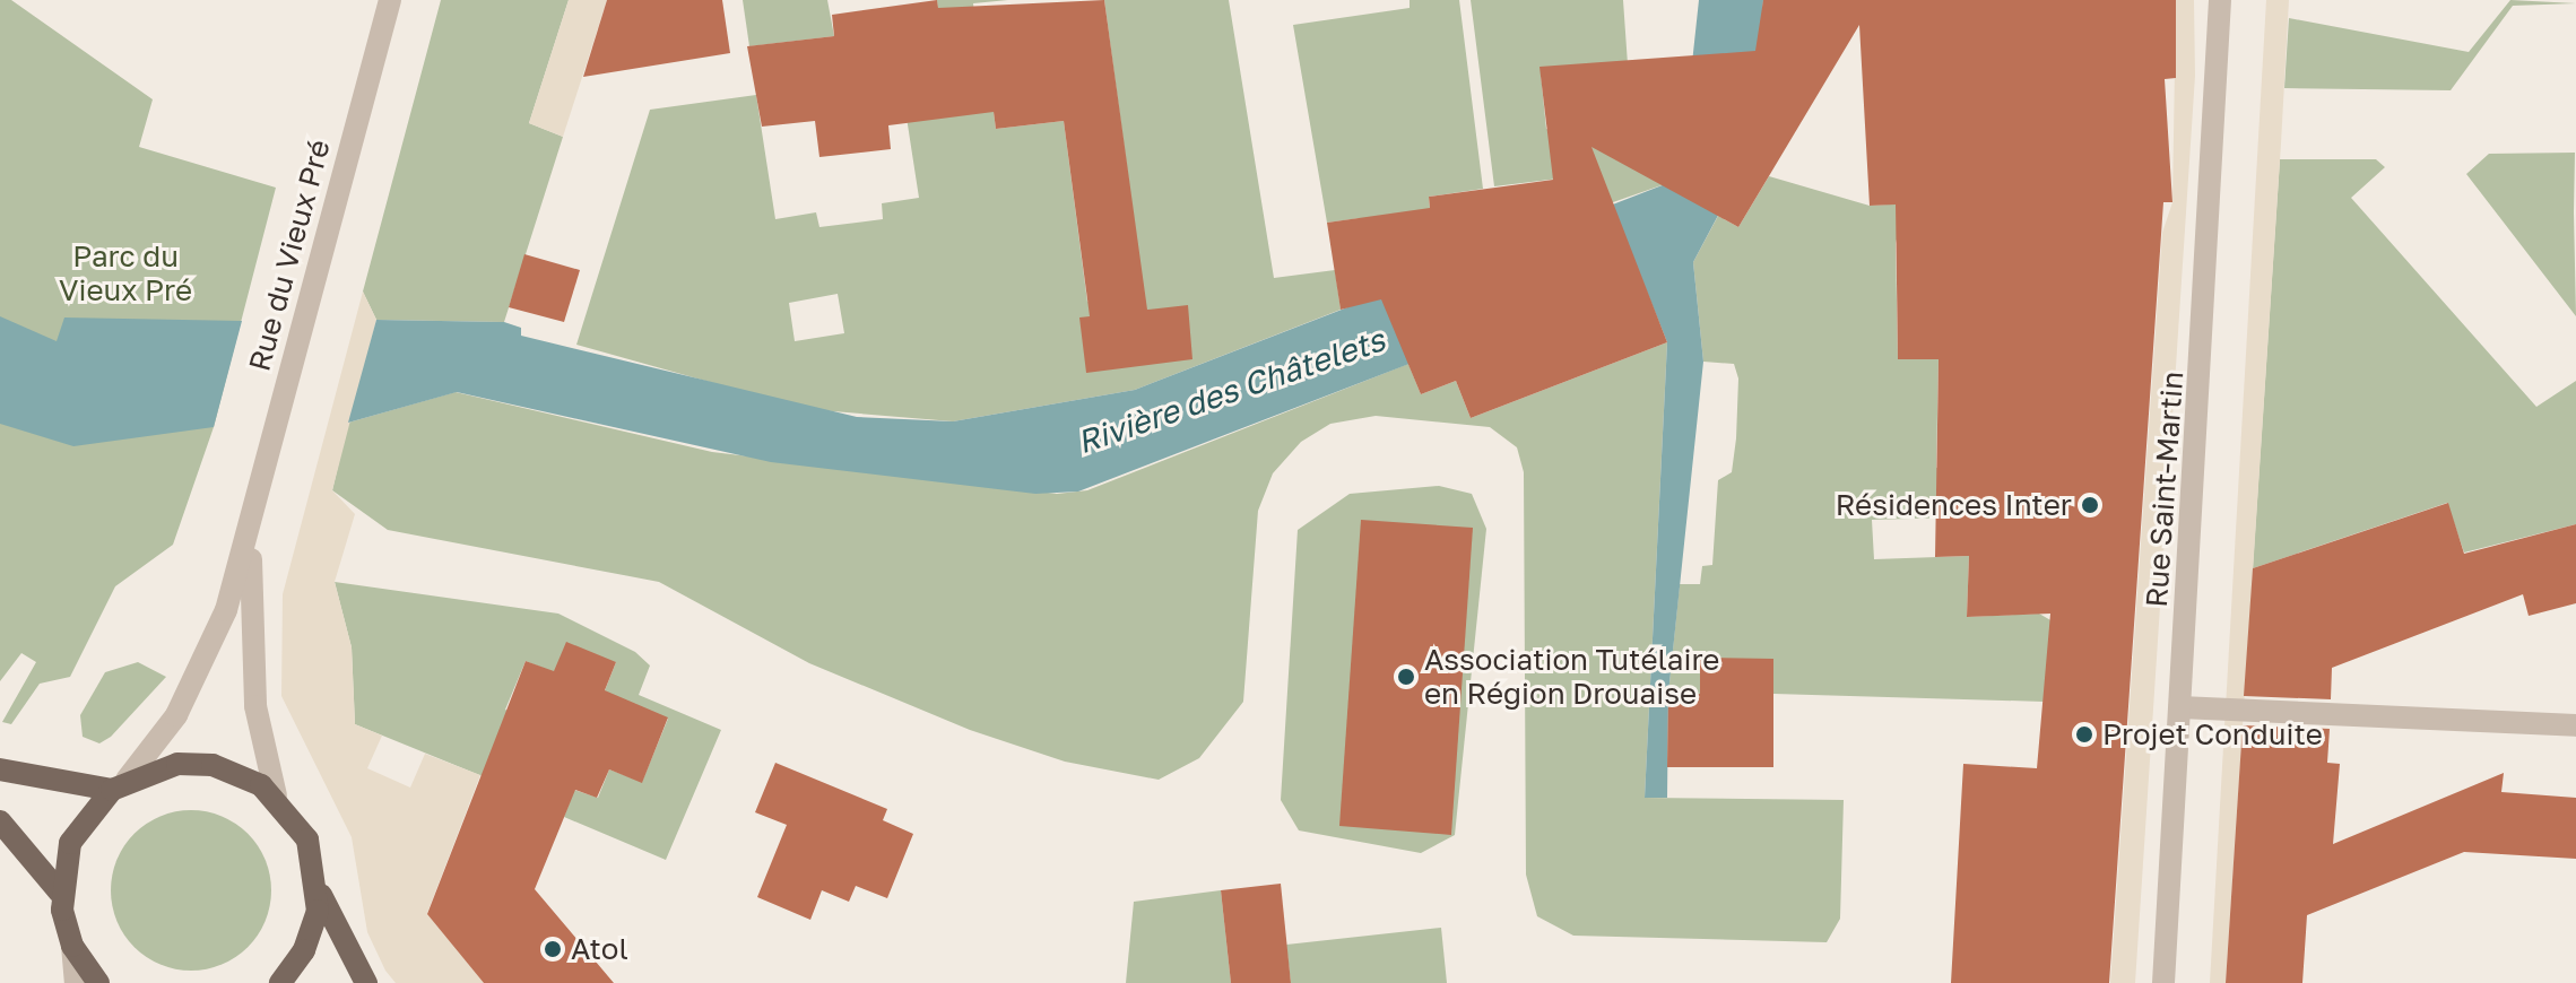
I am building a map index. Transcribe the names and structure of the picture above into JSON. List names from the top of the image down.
{
  "streets": {
    "street": ["Rue du Vieux Pré", "Rue Saint-Martin"]
  },
  "water": ["Rivière des Châtelets"],
  "parks": ["Parc du Vieux Pré"],
  "places": [
    "Résidences Inter",
    "Association Tutélaire en Région Drouaise",
    "Projet Conduite",
    "Atol"
  ]
}
